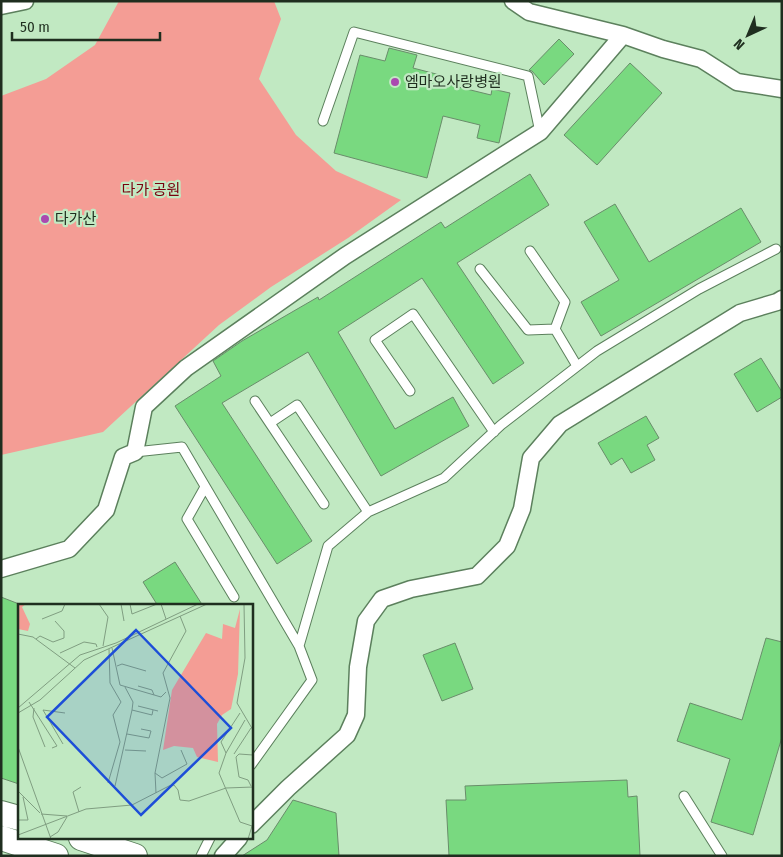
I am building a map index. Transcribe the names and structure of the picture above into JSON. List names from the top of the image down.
{
  "parks": ["다가 공원"],
  "places": ["엠마오사랑병원", "다가산"],
  "scale_bar": "50 m",
  "north": "bottom left"
}
